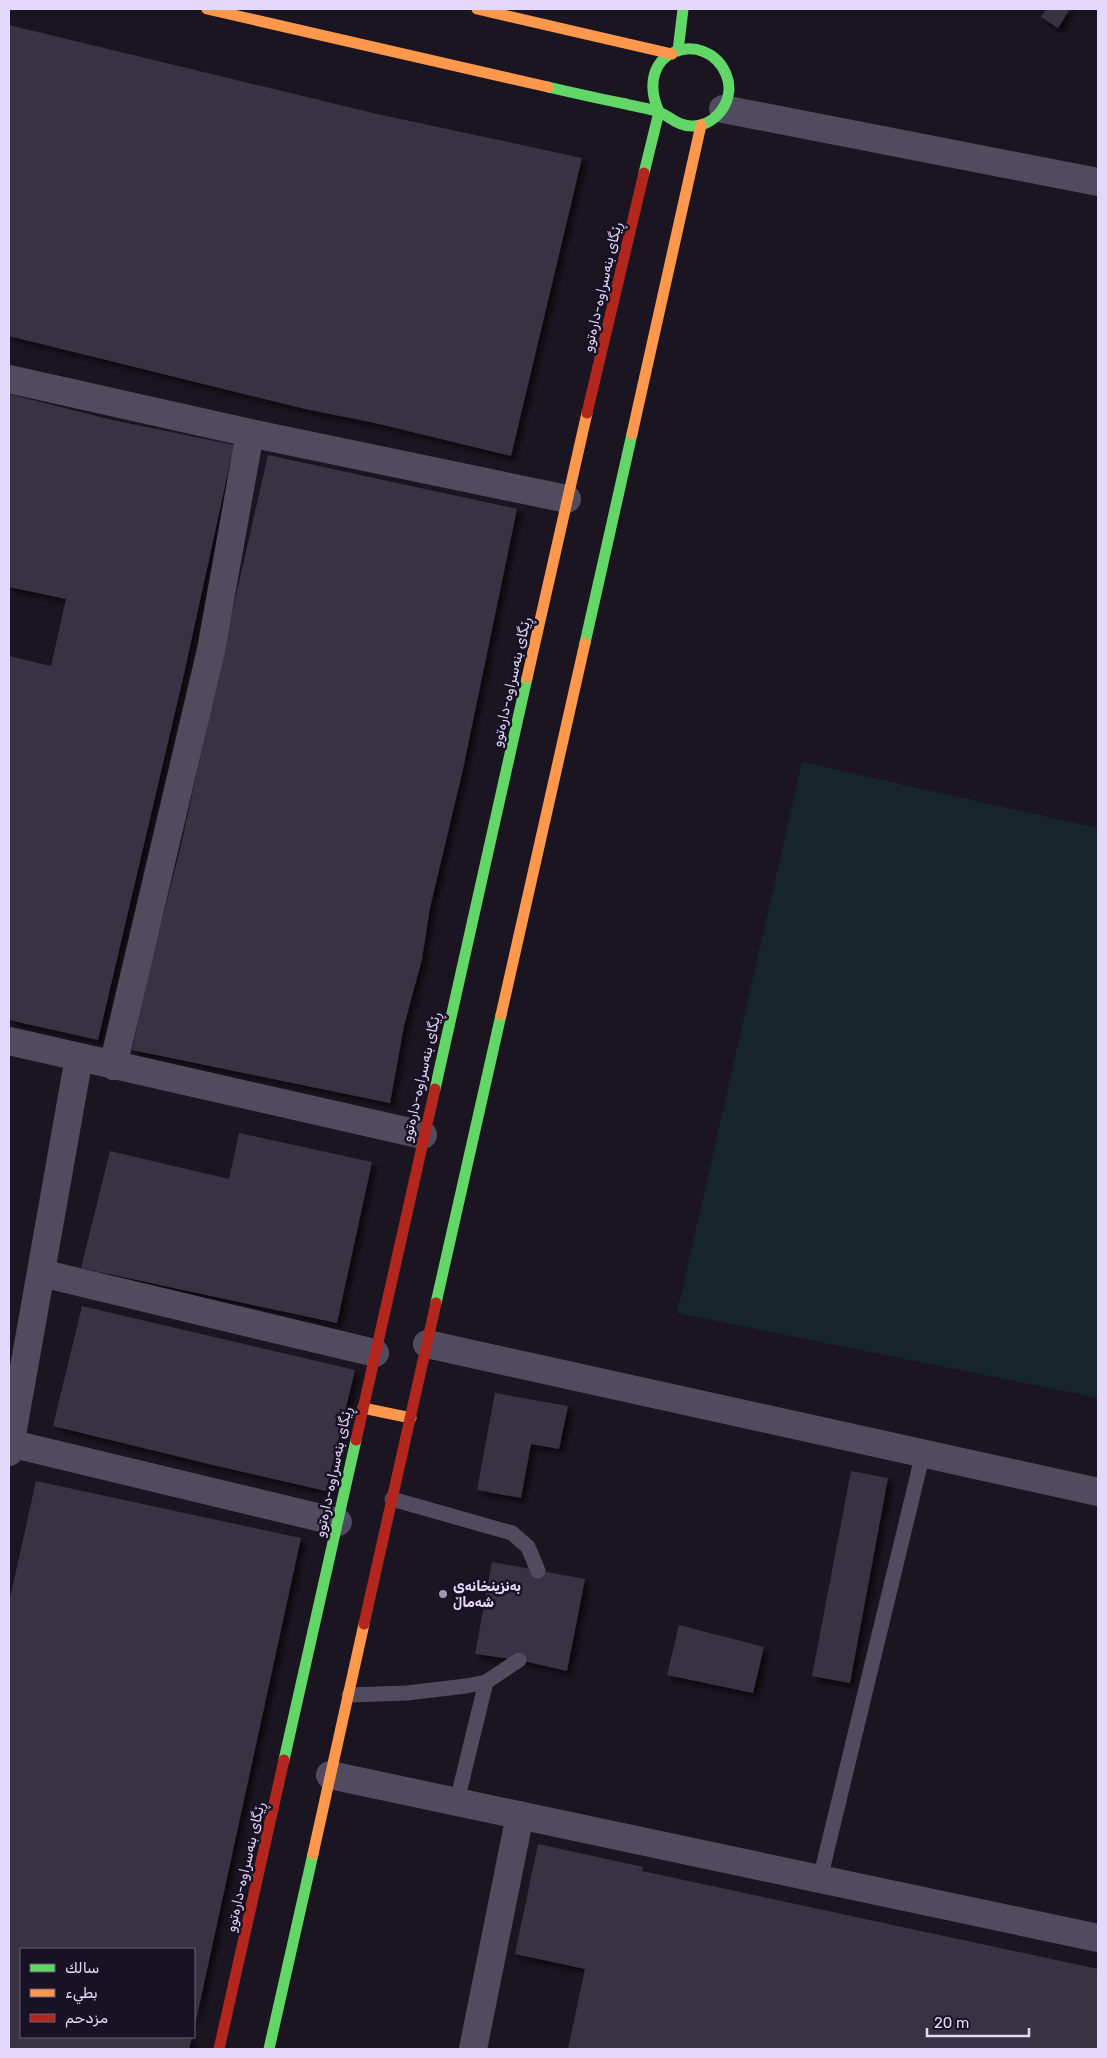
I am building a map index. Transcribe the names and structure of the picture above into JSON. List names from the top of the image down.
{
  "streets": {
    "street": ["ڕێگای بنەسراوە-دارەتوو"]
  },
  "places": ["بەنزینخانەی شەماڵ"],
  "legend": ["سالك", "بطيء", "مزدحم"],
  "scale_bar": "20 m"
}
